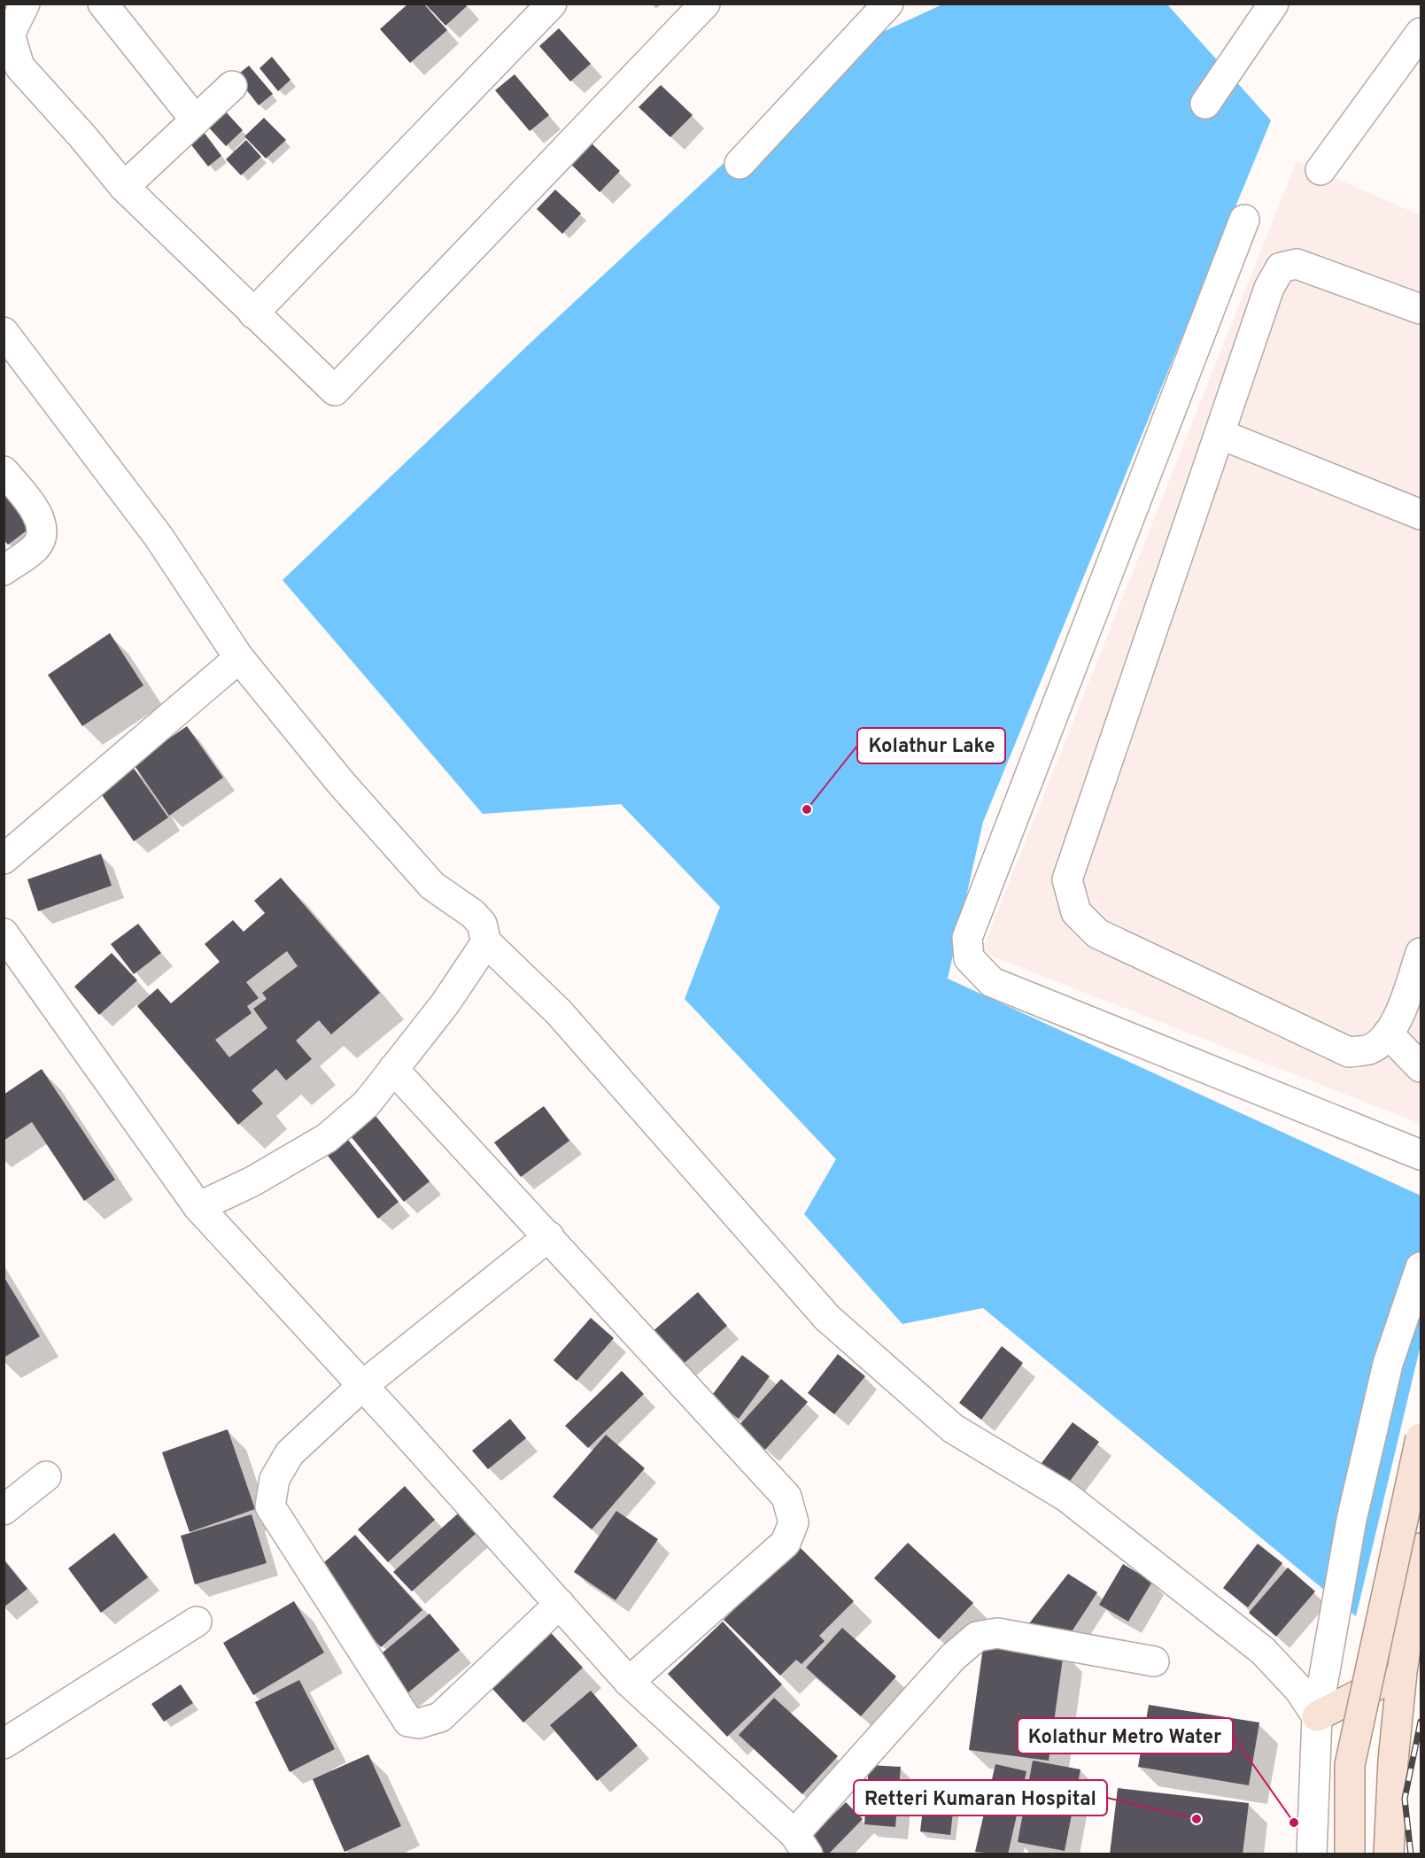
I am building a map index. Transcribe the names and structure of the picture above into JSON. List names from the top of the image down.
{
  "places": ["Kolathur Lake", "Retteri Kumaran Hospital", "Kolathur Metro Water"]
}
